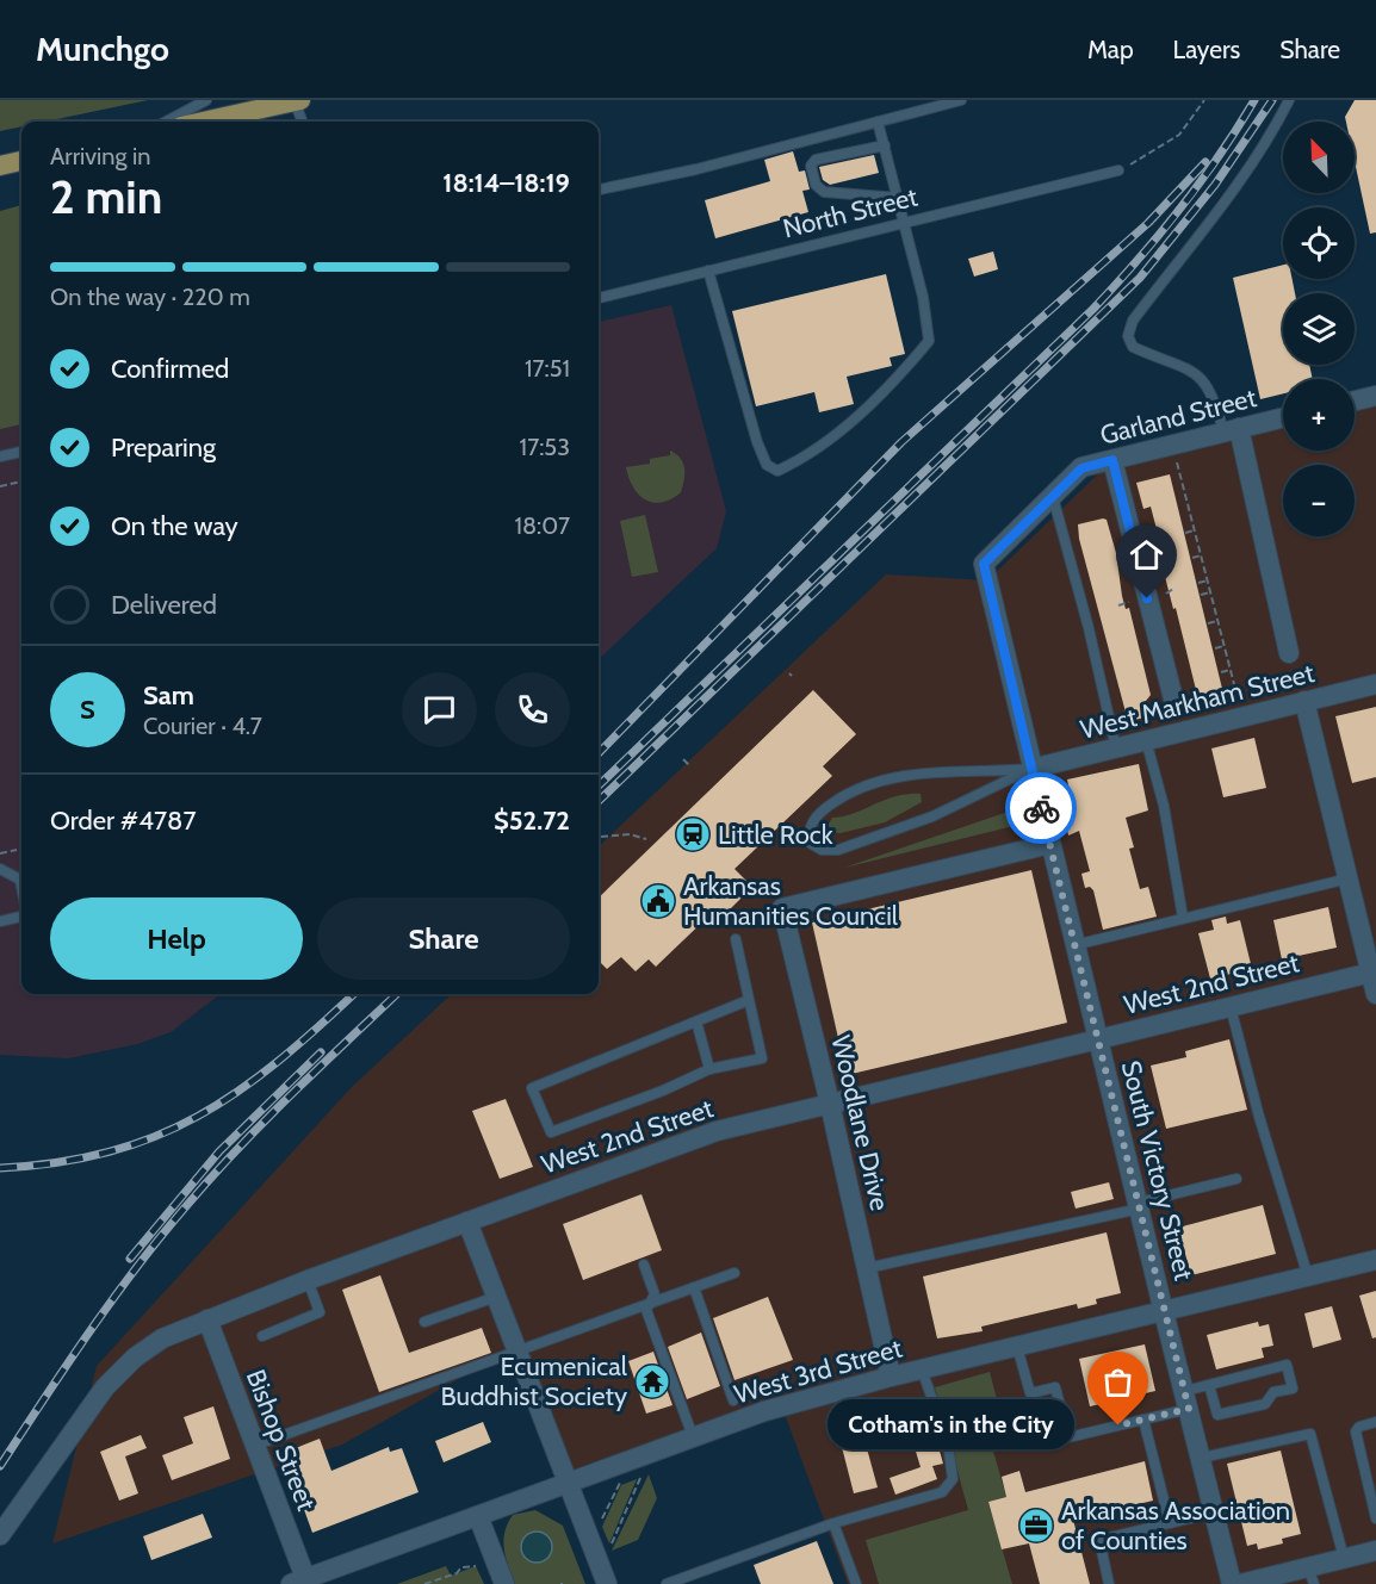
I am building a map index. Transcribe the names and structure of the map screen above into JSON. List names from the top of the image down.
{
  "streets": {
    "street": [
      "Garland Street",
      "West Markham Street",
      "West 2nd Street",
      "Woodlane Drive",
      "South Victory Street",
      "West 3rd Street",
      "Bishop Street"
    ],
    "lane": ["North Street"]
  },
  "crossings": [
    ["Garland Street", "South Victory Street"],
    ["West Markham Street", "South Victory Street"],
    ["West 2nd Street", "Woodlane Drive"],
    ["West 2nd Street", "South Victory Street"],
    ["West 2nd Street", "Bishop Street"],
    ["Woodlane Drive", "South Victory Street"],
    ["Woodlane Drive", "West 3rd Street"],
    ["South Victory Street", "West 3rd Street"],
    ["West 3rd Street", "Bishop Street"]
  ],
  "places": {
    "station": ["Little Rock"],
    "public building": ["Arkansas Humanities Council"],
    "temple": ["Ecumenical Buddhist Society"],
    "other": ["Cotham's in the City"],
    "office": ["Arkansas Association of Counties"]
  },
  "north": "top left",
  "page": {
    "header": "Munchgo",
    "nav": ["Map", "Layers", "Share"],
    "map_buttons": ["+", "−"],
    "heading": ["2 min", "Arriving in", "18:14–18:19"],
    "panel": [
      "Sam",
      "Courier · 4.7",
      "Order #4787",
      "$52.72"
    ],
    "bar": "On the way · 220 m",
    "list": [
      ["Confirmed", "17:51"],
      ["Preparing", "17:53"],
      ["On the way", "18:07"],
      "Delivered"
    ],
    "round": "S",
    "buttons": ["Help", "Share"],
    "bubble": "Cotham's in the City"
  }
}
